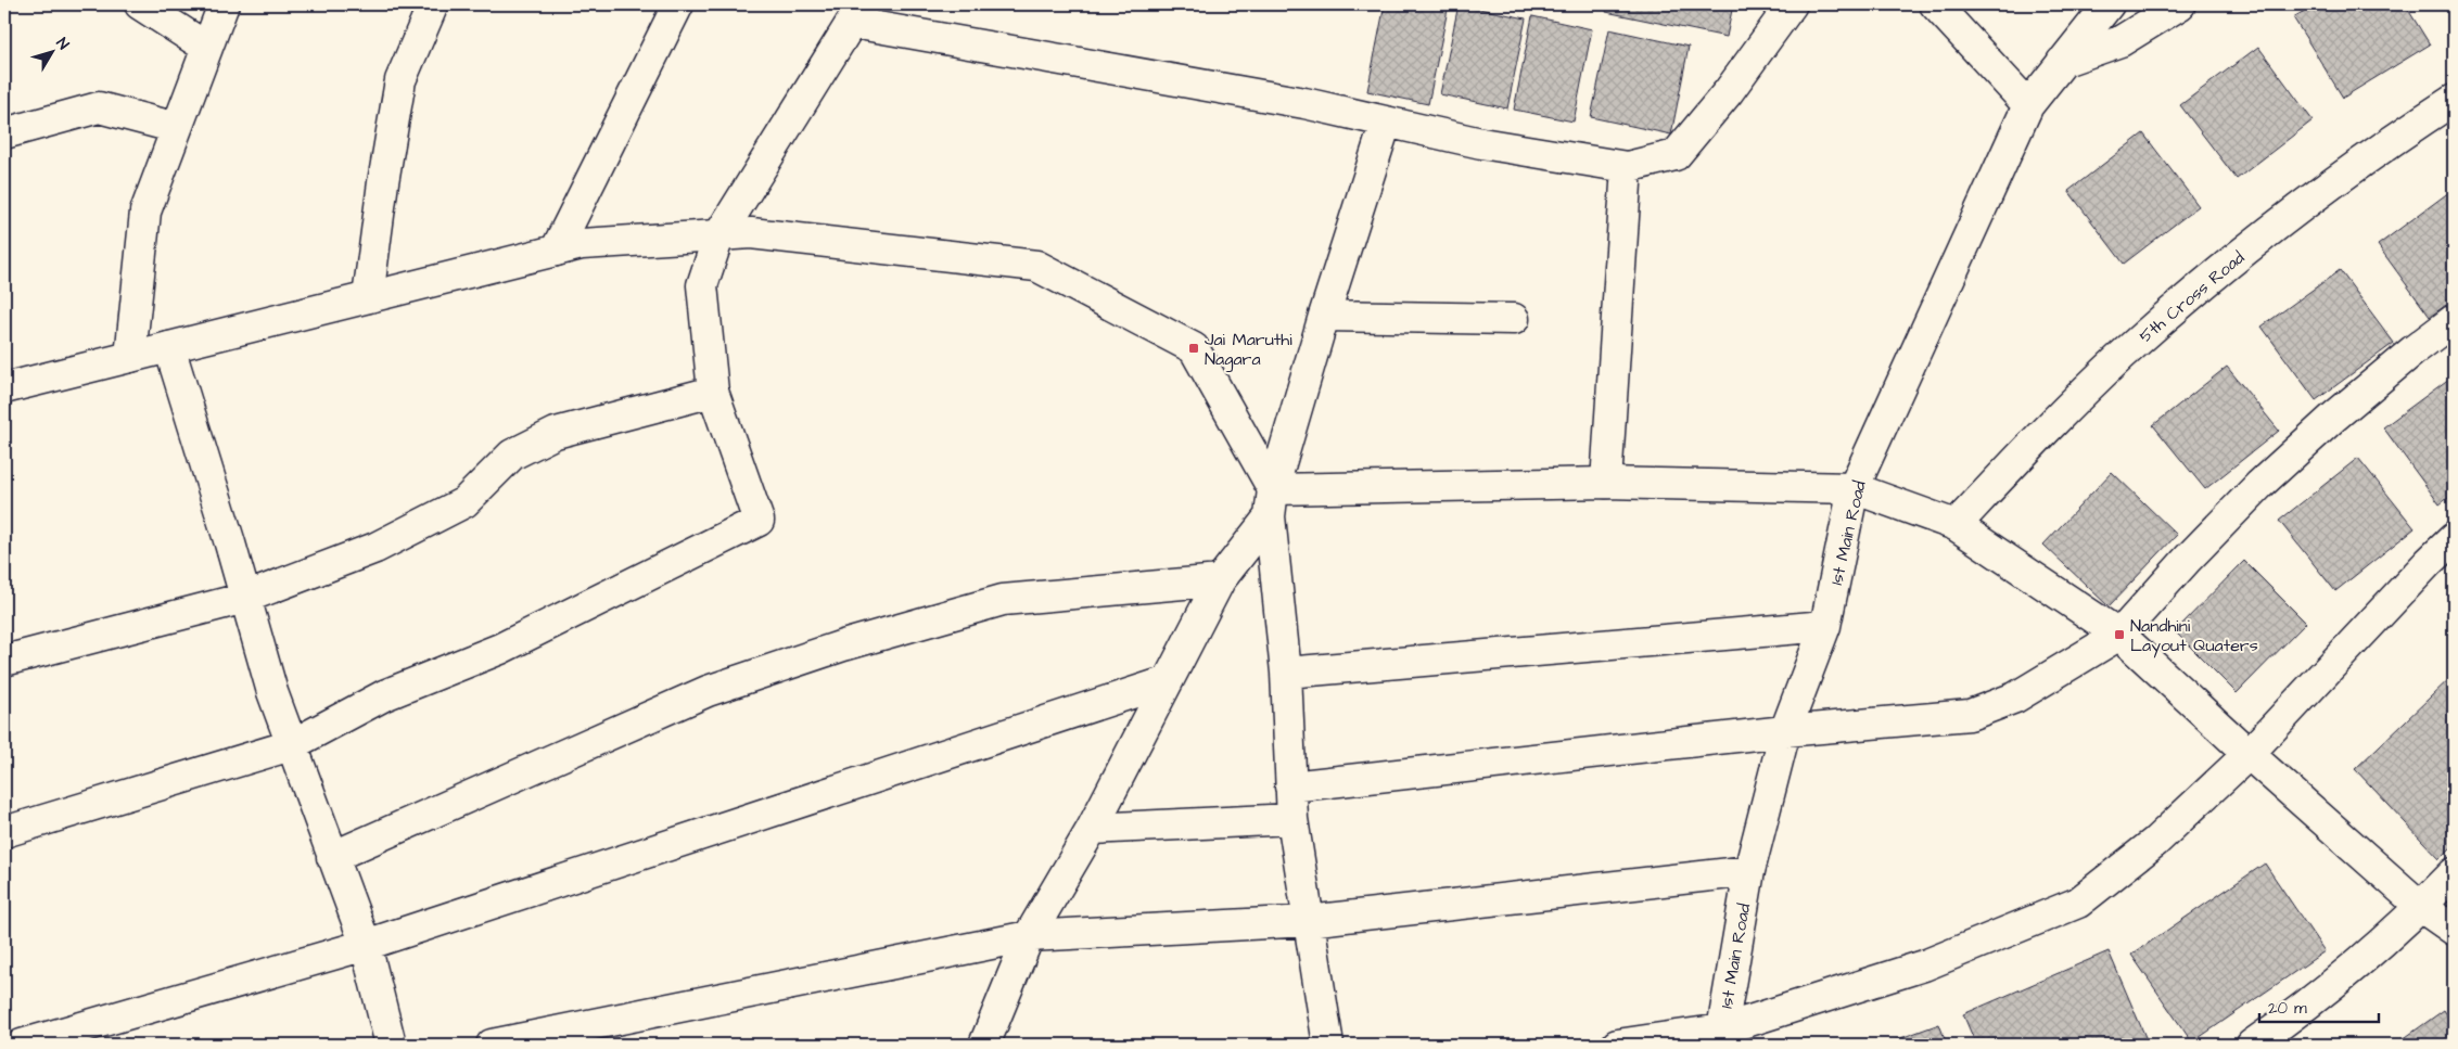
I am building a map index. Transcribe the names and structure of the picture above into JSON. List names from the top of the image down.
{
  "streets": {
    "street": ["5th Cross Road", "1st Main Road"]
  },
  "places": {
    "transit": ["Jai Maruthi Nagara", "Nandhini Layout Quaters"]
  },
  "scale_bar": "20 m",
  "north": "top right"
}
